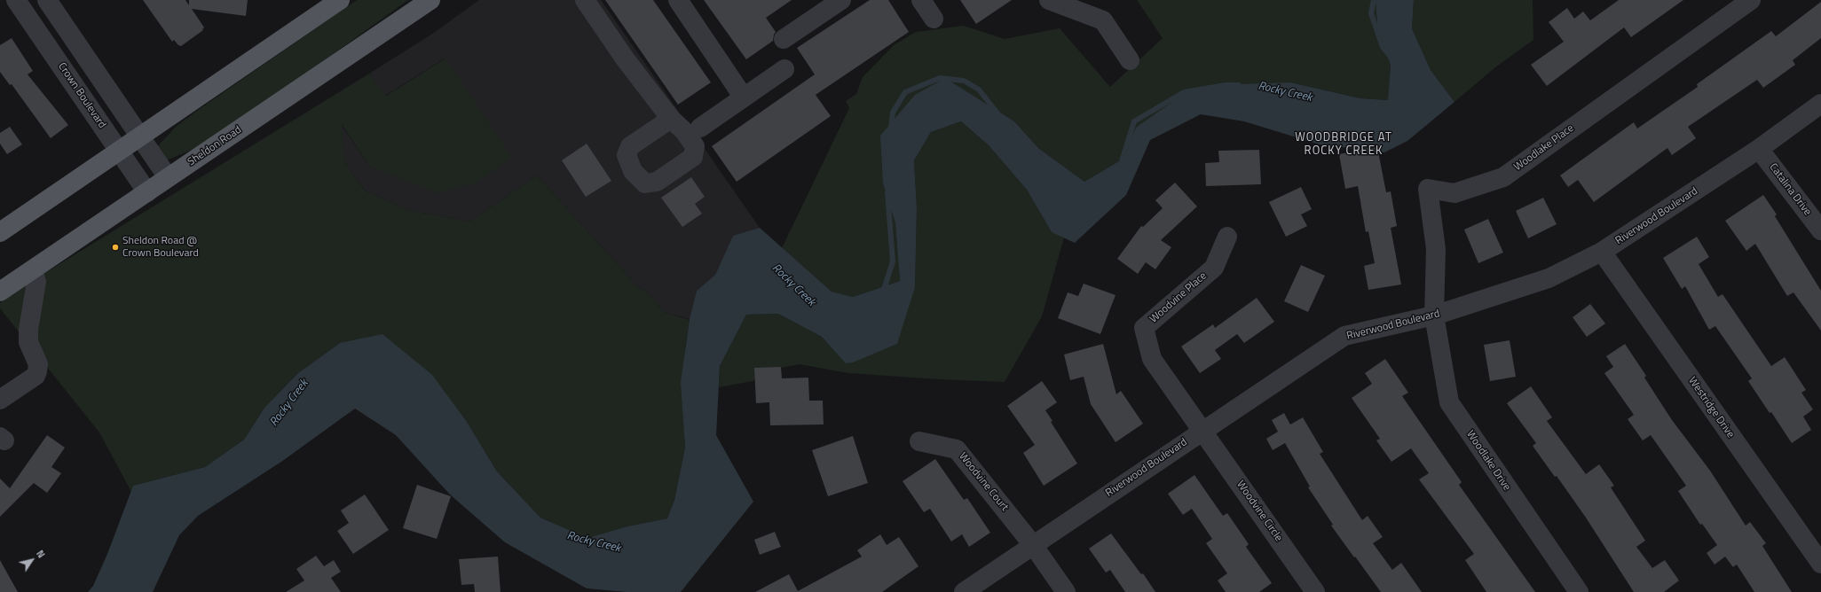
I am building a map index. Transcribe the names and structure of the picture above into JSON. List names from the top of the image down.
{
  "streets": {
    "main road": ["Sheldon Road"],
    "street": [
      "Crown Boulevard",
      "Woodlake Place",
      "Catalina Drive",
      "Riverwood Boulevard",
      "Woodvine Place",
      "Westridge Drive",
      "Woodlake Drive",
      "Woodvine Court",
      "Woodvine Circle"
    ]
  },
  "crossings": [
    ["Crown Boulevard", "Sheldon Road"],
    ["Woodlake Place", "Riverwood Boulevard"],
    ["Woodlake Place", "Woodlake Drive"],
    ["Catalina Drive", "Riverwood Boulevard"],
    ["Riverwood Boulevard", "Woodvine Place"],
    ["Riverwood Boulevard", "Westridge Drive"],
    ["Riverwood Boulevard", "Woodlake Drive"],
    ["Riverwood Boulevard", "Woodvine Court"],
    ["Riverwood Boulevard", "Woodvine Circle"],
    ["Woodvine Place", "Woodvine Circle"]
  ],
  "districts": ["WOODBRIDGE AT ROCKY CREEK"],
  "water": ["Rocky Creek"],
  "places": ["Sheldon Road @ Crown Boulevard"],
  "north": "top right"
}
